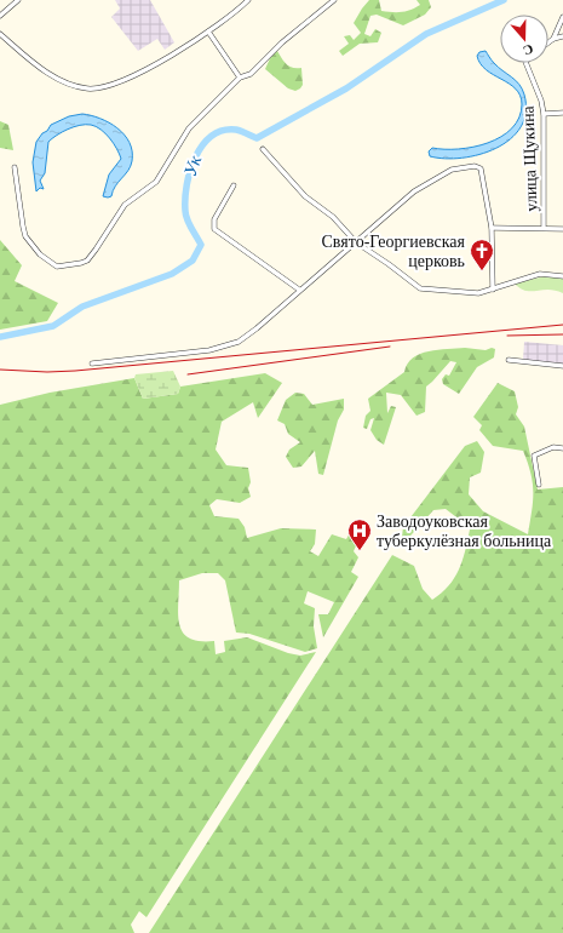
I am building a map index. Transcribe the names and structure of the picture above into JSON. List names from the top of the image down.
{
  "streets": {
    "street": ["улица Щукина"]
  },
  "water": ["Ук"],
  "places": {
    "church": ["Свято-Георгиевская церковь"],
    "hospital": ["Заводоуковская туберкулёзная больница"]
  },
  "north": "bottom"
}
